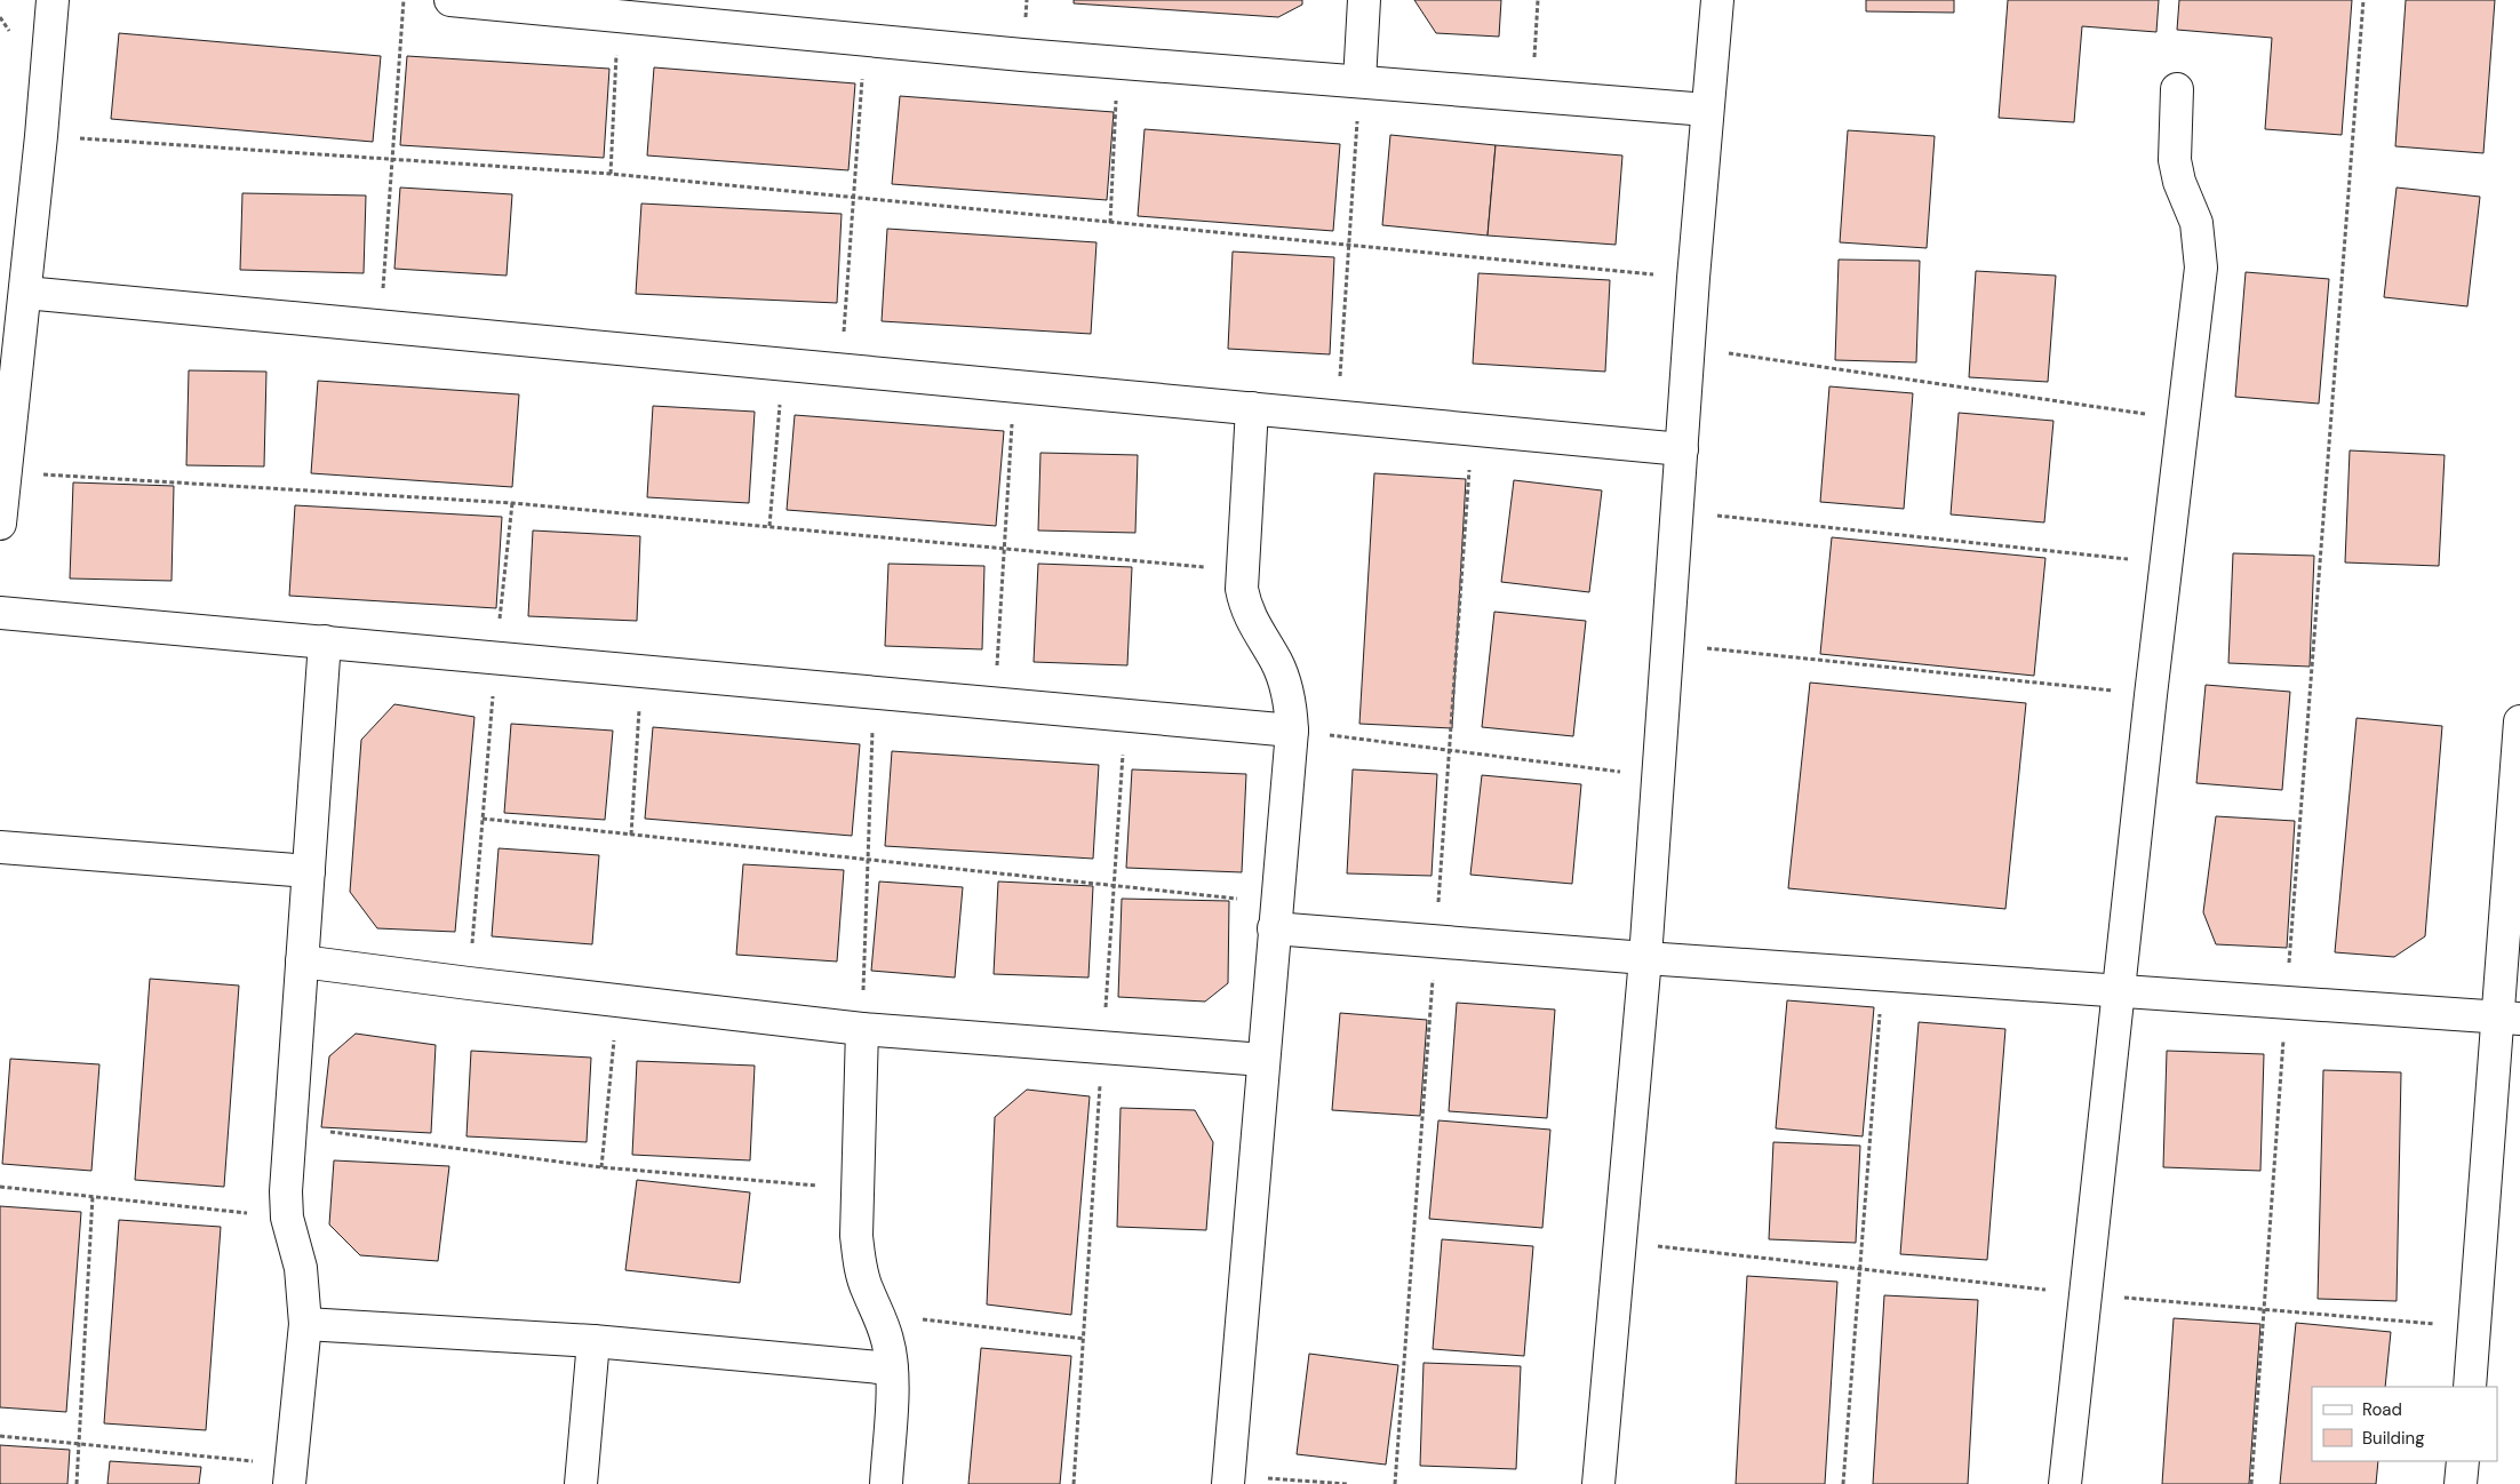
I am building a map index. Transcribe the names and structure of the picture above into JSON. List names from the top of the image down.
{
  "legend": ["Road", "Building"]
}
